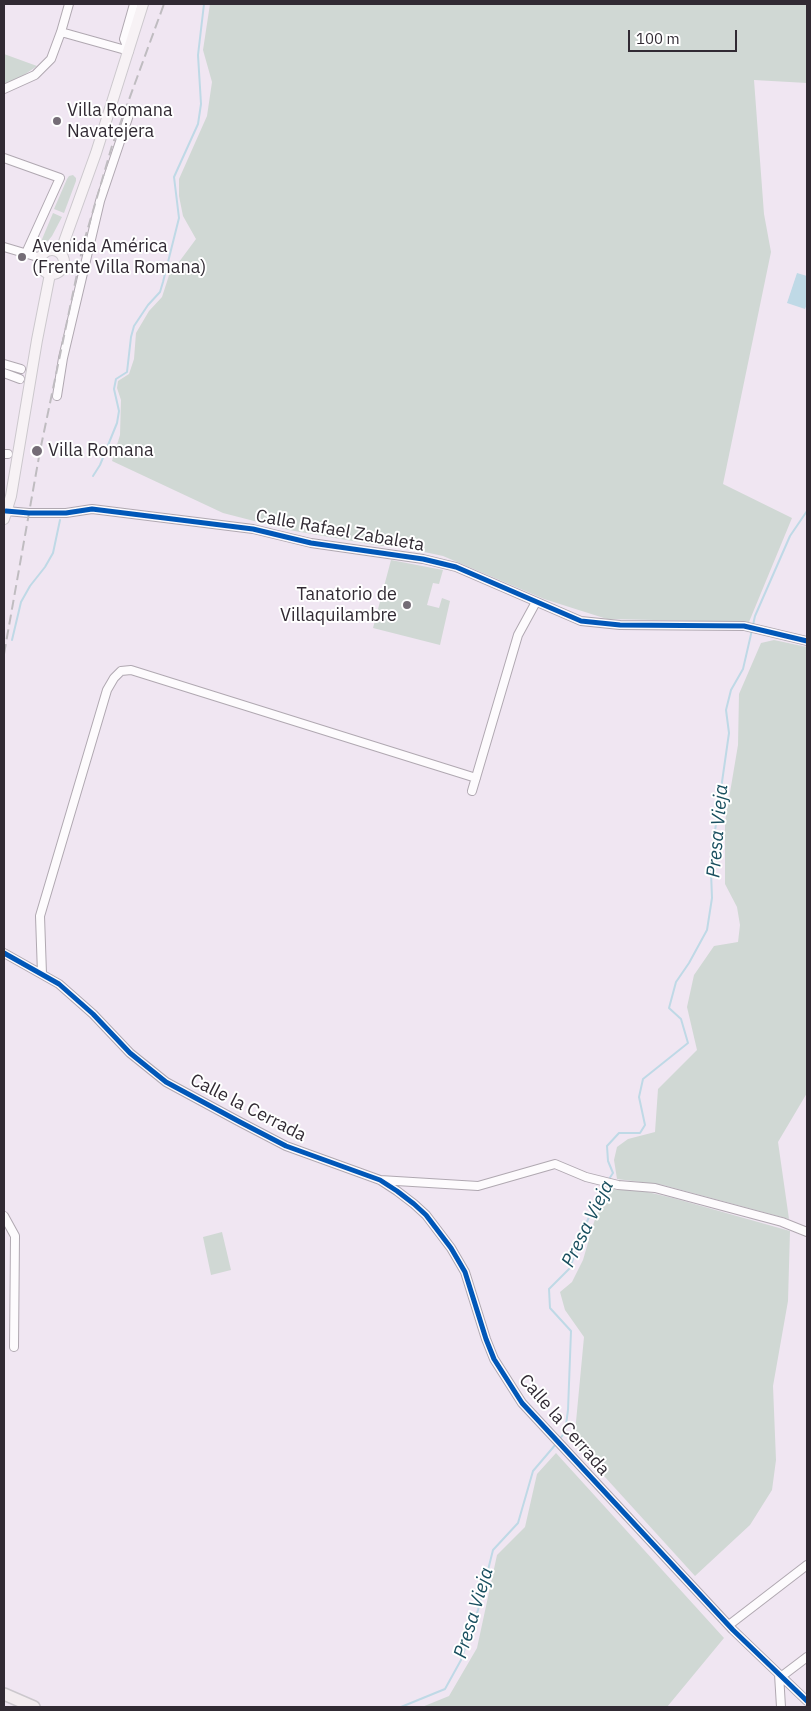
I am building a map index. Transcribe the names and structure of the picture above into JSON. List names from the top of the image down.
{
  "streets": {
    "street": ["Calle Rafael Zabaleta", "Calle la Cerrada"]
  },
  "water": ["Presa Vieja"],
  "places": [
    "Villa Romana Navatejera",
    "Avenida América (Frente Villa Romana)",
    "Villa Romana",
    "Tanatorio de Villaquilambre"
  ],
  "scale_bar": "100 m"
}
